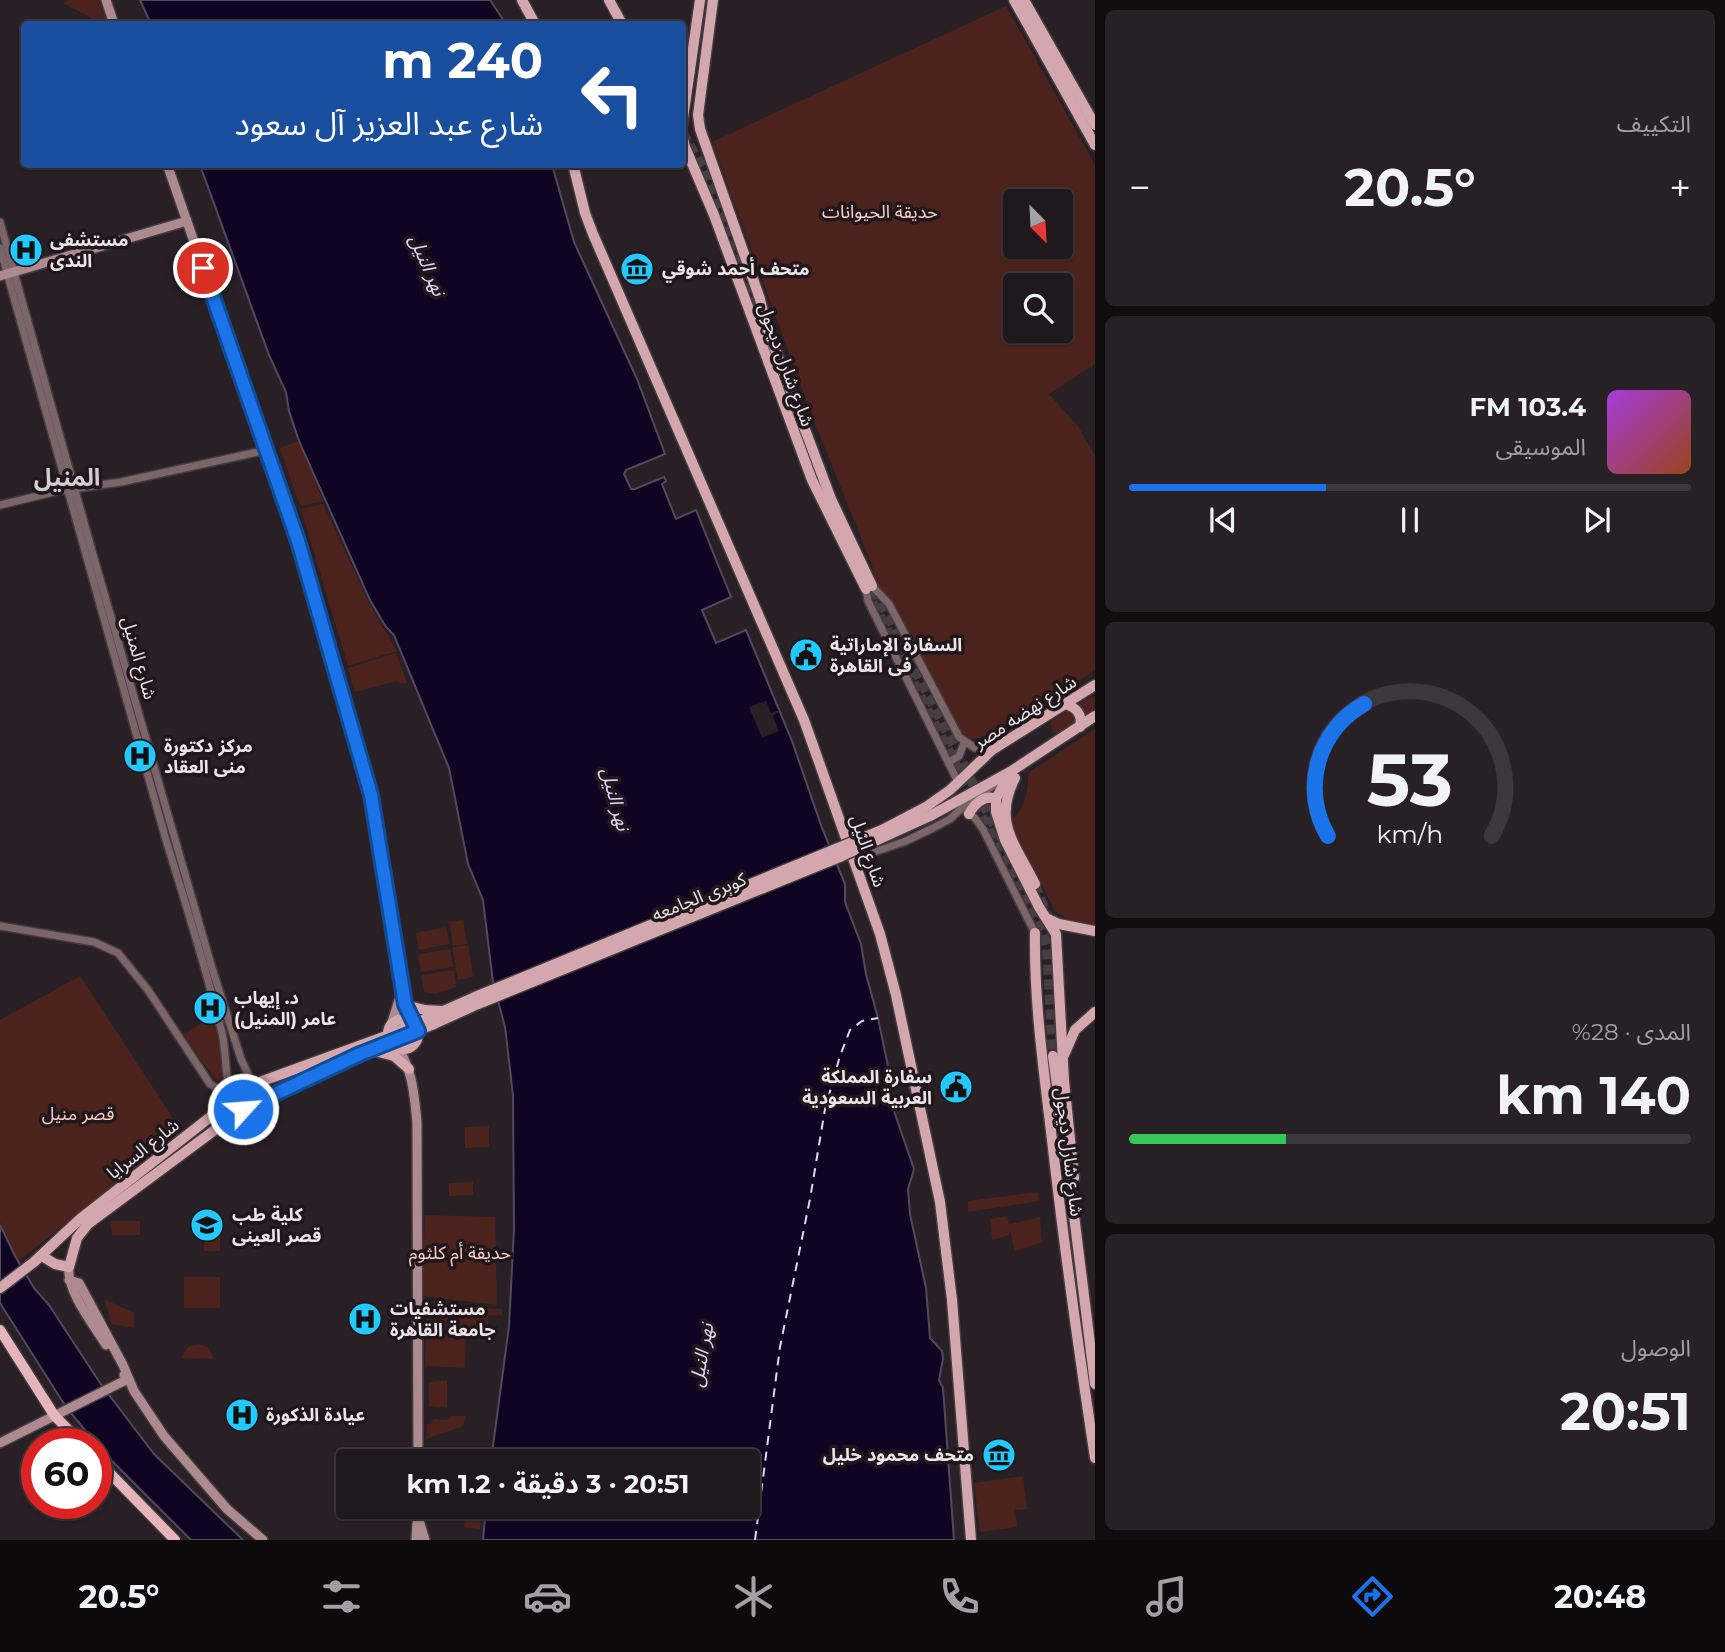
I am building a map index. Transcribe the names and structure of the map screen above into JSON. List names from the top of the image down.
{
  "streets": {
    "main road": [
      "شارع شارل ديجول",
      "شارع نهضه مصر",
      "شارع النيل",
      "كوبرى الجامعه",
      "شارع السرايا"
    ],
    "street": ["شارع المنيل"]
  },
  "crossings": [
    ["شارع المنيل", "شارع السرايا"],
    ["شارع نهضه مصر", "كوبرى الجامعه"],
    ["كوبرى الجامعه", "شارع السرايا"]
  ],
  "districts": ["المنيل"],
  "water": ["نهر النيل"],
  "parks": ["حديقة الحيوانات", "قصر منيل", "حديقة أم كلثوم"],
  "places": {
    "hospital": [
      "مستشفى الندى",
      "مركز دكتورة منى العقاد",
      "د. إيهاب عامر (المنيل)",
      "مستشفيات جامعة القاهرة",
      "عيادة الذكورة"
    ],
    "museum": ["متحف أحمد شوقي", "متحف محمود خليل"],
    "public building": ["السفارة الإماراتية فى القاهرة", "سفارة المملكة العربية السعودية"],
    "school or university": ["كلية طب قصر العينى"]
  },
  "north": "bottom right",
  "page": {
    "tile": [
      "التكييف",
      ["المدى · 28%", "140 km"],
      ["الوصول", "20:51"]
    ],
    "turn": ["240 m", "شارع عبد العزيز آل سعود"],
    "heat": ["−", "20.5°", "+"],
    "song": ["103.4 FM", "الموسيقى"],
    "limit": "60",
    "trip": "20:51 · 3 دقيقة · 1.2 km",
    "tabs": ["20:48", "20.5°"],
    "gauge": ["53", "km/h"]
  }
}
